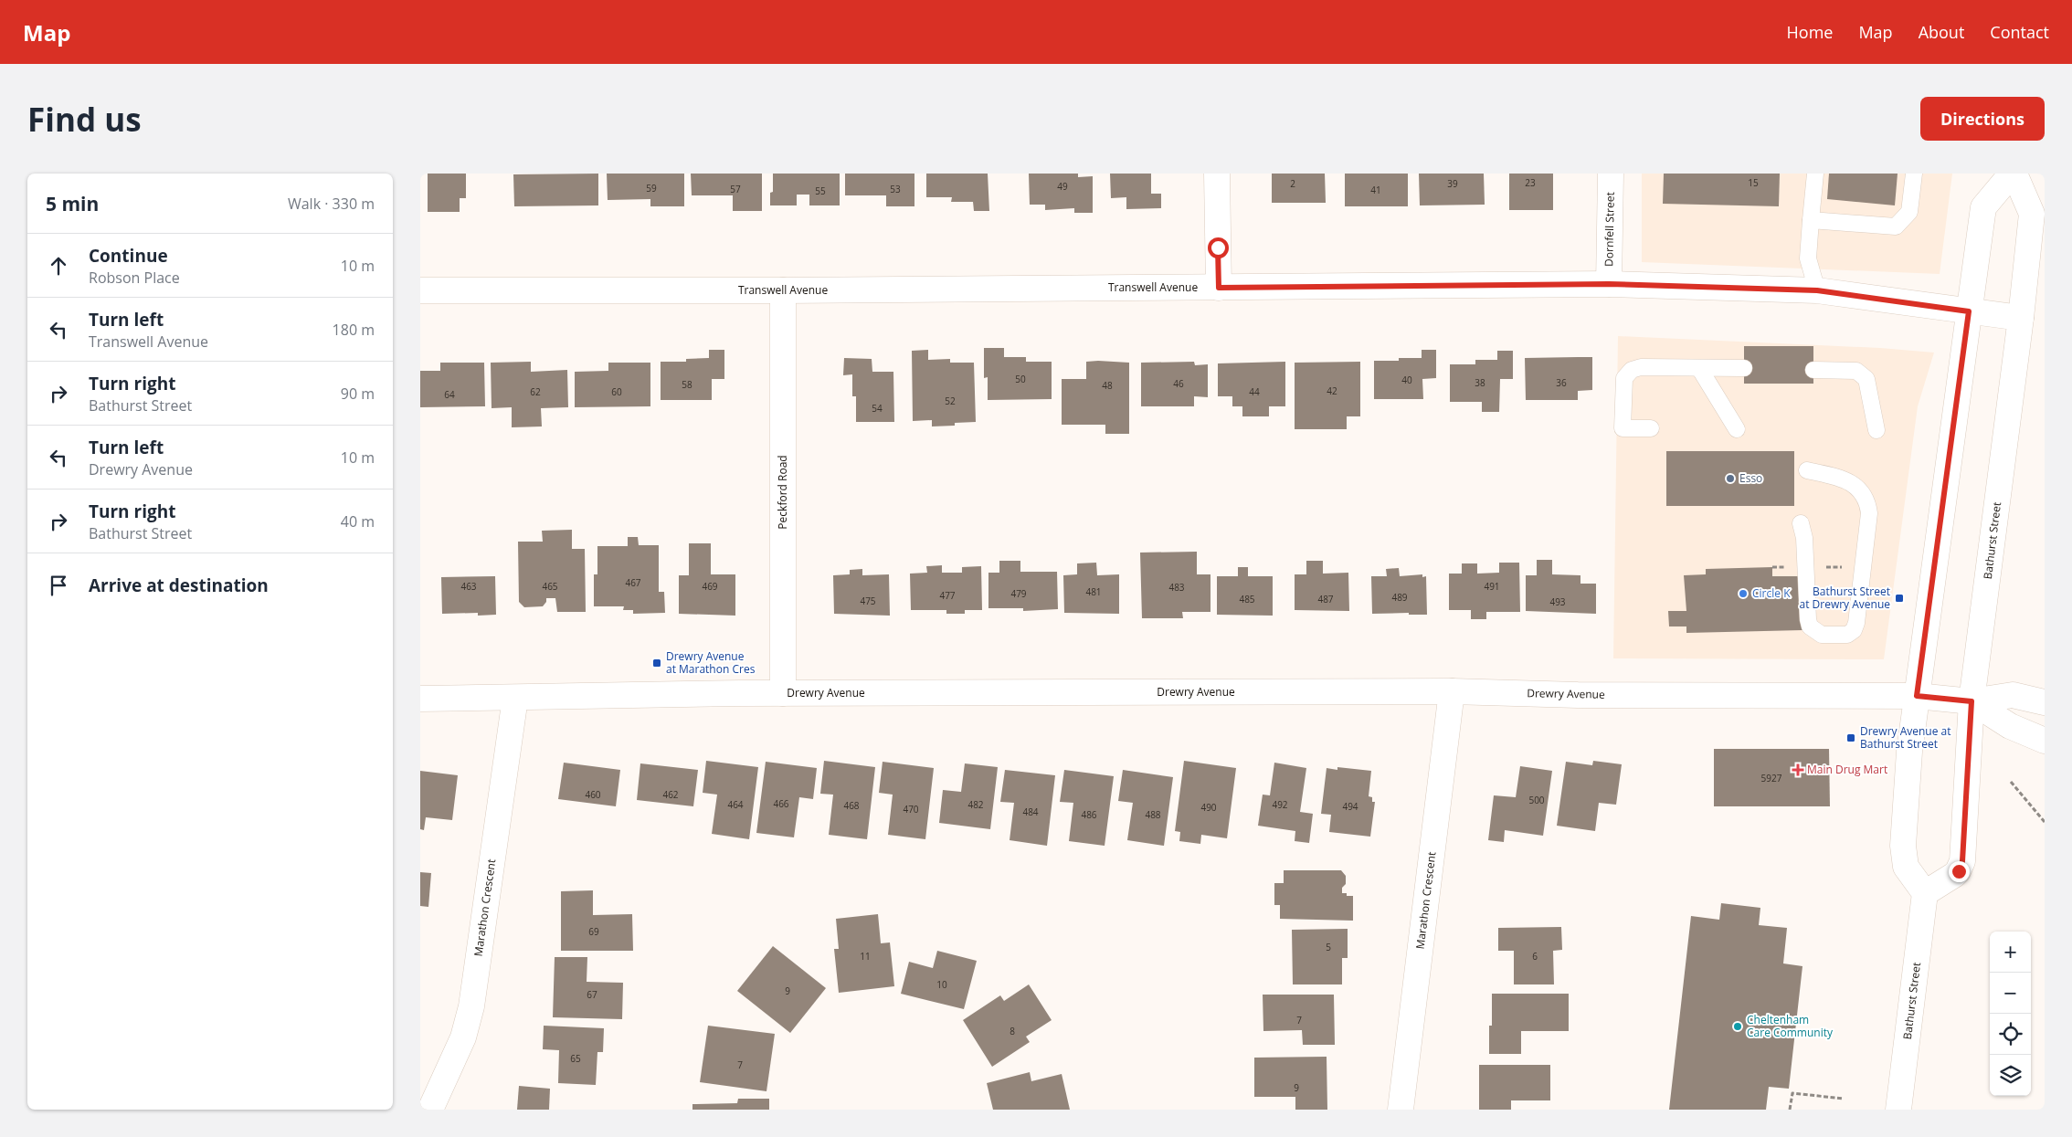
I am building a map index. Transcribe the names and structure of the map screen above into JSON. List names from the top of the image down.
{
  "streets": {
    "street": [
      "Dornfell Street",
      "Transwell Avenue",
      "Peckford Road",
      "Bathurst Street",
      "Drewry Avenue",
      "Marathon Crescent"
    ]
  },
  "crossings": [
    ["Dornfell Street", "Transwell Avenue"],
    ["Transwell Avenue", "Peckford Road"],
    ["Transwell Avenue", "Bathurst Street"],
    ["Peckford Road", "Drewry Avenue"],
    ["Bathurst Street", "Drewry Avenue"],
    ["Drewry Avenue", "Marathon Crescent"]
  ],
  "places": {
    "other": ["Esso", "Circle K", "Cheltenham Care Community"],
    "transit": ["Bathurst Street at Drewry Avenue", "Drewry Avenue at Marathon Cres", "Drewry Avenue at Bathurst Street"],
    "health": ["Main Drug Mart"]
  },
  "house_numbers": [
    "23",
    "15",
    "2",
    "39",
    "49",
    "59",
    "57",
    "53",
    "41",
    "55",
    "50",
    "40",
    "38",
    "36",
    "46",
    "58",
    "48",
    "42",
    "62",
    "60",
    "44",
    "64",
    "52",
    "54",
    "467",
    "463",
    "465",
    "469",
    "491",
    "483",
    "481",
    "479",
    "477",
    "489",
    "485",
    "487",
    "475",
    "493",
    "5927",
    "460",
    "462",
    "500",
    "466",
    "464",
    "482",
    "492",
    "468",
    "494",
    "490",
    "470",
    "484",
    "486",
    "488",
    "69",
    "5",
    "11",
    "6",
    "10",
    "9",
    "67",
    "7",
    "8",
    "65",
    "7",
    "9"
  ],
  "page": {
    "header": "Map",
    "nav": [
      "Home",
      "Map",
      "About",
      "Contact"
    ],
    "buttons": "Directions",
    "title": "Find us",
    "heading": ["5 min", "Walk · 330 m"],
    "list": [
      ["Continue", "Robson Place", "10 m"],
      ["Turn left", "Transwell Avenue", "180 m"],
      ["Turn right", "Bathurst Street", "90 m"],
      ["Turn left", "Drewry Avenue", "10 m"],
      ["Turn right", "Bathurst Street", "40 m"],
      "Arrive at destination"
    ],
    "map_buttons": ["+", "−"]
  }
}
